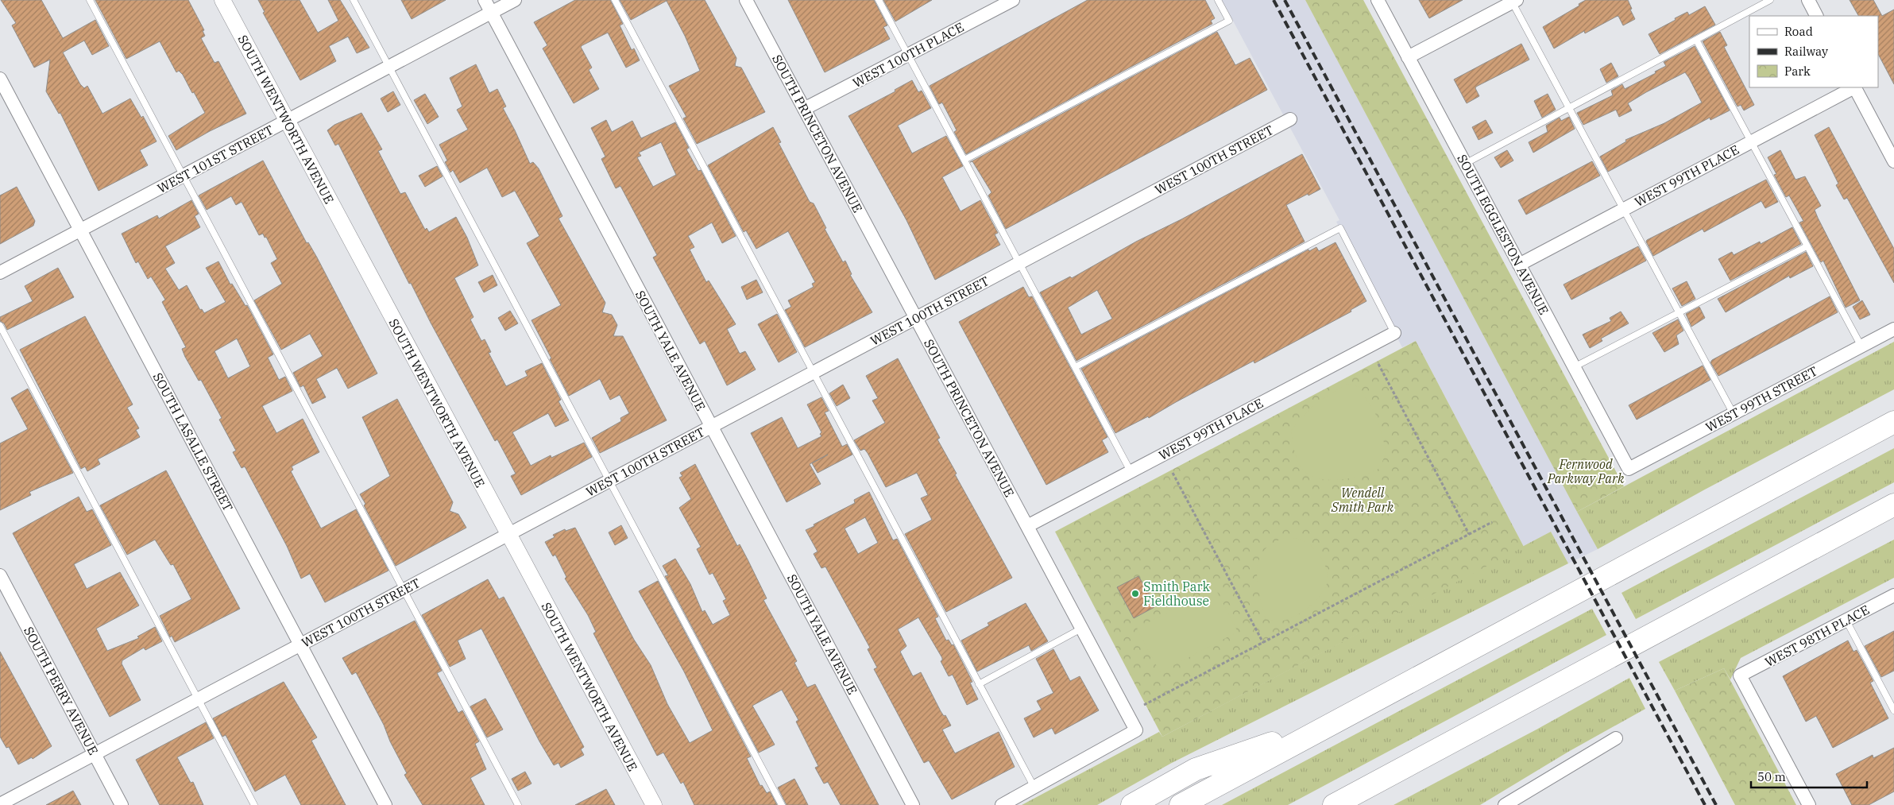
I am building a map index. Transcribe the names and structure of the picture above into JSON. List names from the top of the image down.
{
  "streets": {
    "street": [
      "WEST 100TH PLACE",
      "SOUTH WENTWORTH AVENUE",
      "SOUTH PRINCETON AVENUE",
      "WEST 101ST STREET",
      "WEST 100TH STREET",
      "WEST 99TH PLACE",
      "SOUTH EGGLESTON AVENUE",
      "SOUTH YALE AVENUE",
      "WEST 99TH STREET",
      "SOUTH LASALLE STREET",
      "WEST 98TH PLACE",
      "SOUTH PERRY AVENUE"
    ]
  },
  "crossings": [
    ["WEST 100TH PLACE", "SOUTH PRINCETON AVENUE"],
    ["SOUTH WENTWORTH AVENUE", "WEST 101ST STREET"],
    ["SOUTH WENTWORTH AVENUE", "WEST 100TH STREET"],
    ["SOUTH PRINCETON AVENUE", "WEST 100TH STREET"],
    ["SOUTH PRINCETON AVENUE", "WEST 99TH PLACE"],
    ["WEST 101ST STREET", "SOUTH YALE AVENUE"],
    ["WEST 101ST STREET", "SOUTH LASALLE STREET"],
    ["WEST 100TH STREET", "SOUTH YALE AVENUE"],
    ["WEST 100TH STREET", "SOUTH LASALLE STREET"],
    ["WEST 100TH STREET", "SOUTH PERRY AVENUE"],
    ["WEST 99TH PLACE", "SOUTH EGGLESTON AVENUE"],
    ["SOUTH EGGLESTON AVENUE", "WEST 99TH STREET"]
  ],
  "parks": ["Fernwood Parkway Park", "Wendell Smith Park"],
  "places": ["Smith Park Fieldhouse"],
  "legend": ["Road", "Railway", "Park"],
  "scale_bar": "50 m"
}
